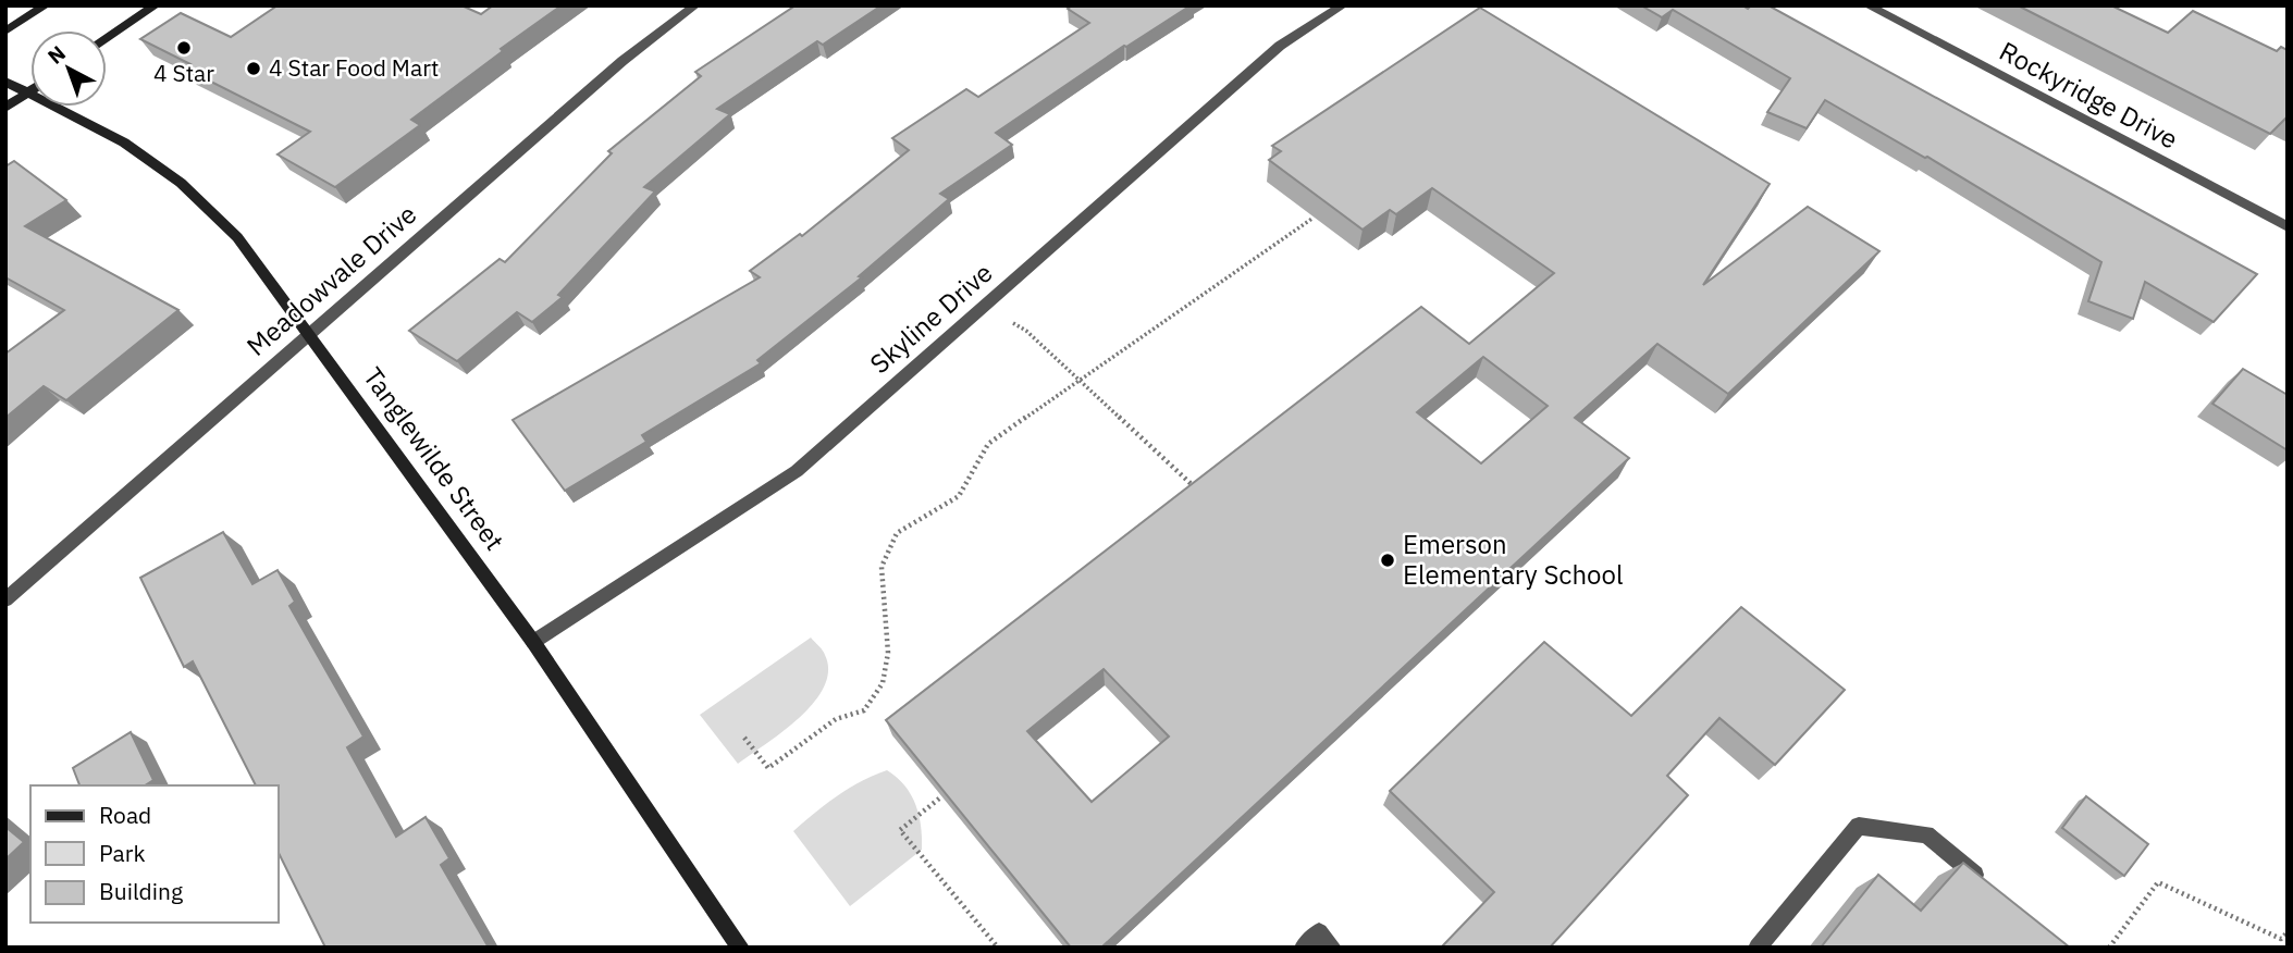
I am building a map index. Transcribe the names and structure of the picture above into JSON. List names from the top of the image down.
{
  "streets": {
    "street": [
      "Rockyridge Drive",
      "Meadowvale Drive",
      "Skyline Drive",
      "Tanglewilde Street"
    ]
  },
  "crossings": [
    ["Meadowvale Drive", "Tanglewilde Street"],
    ["Skyline Drive", "Tanglewilde Street"]
  ],
  "places": ["4 Star", "4 Star Food Mart", "Emerson Elementary School"],
  "legend": ["Road", "Park", "Building"],
  "north": "top left"
}
